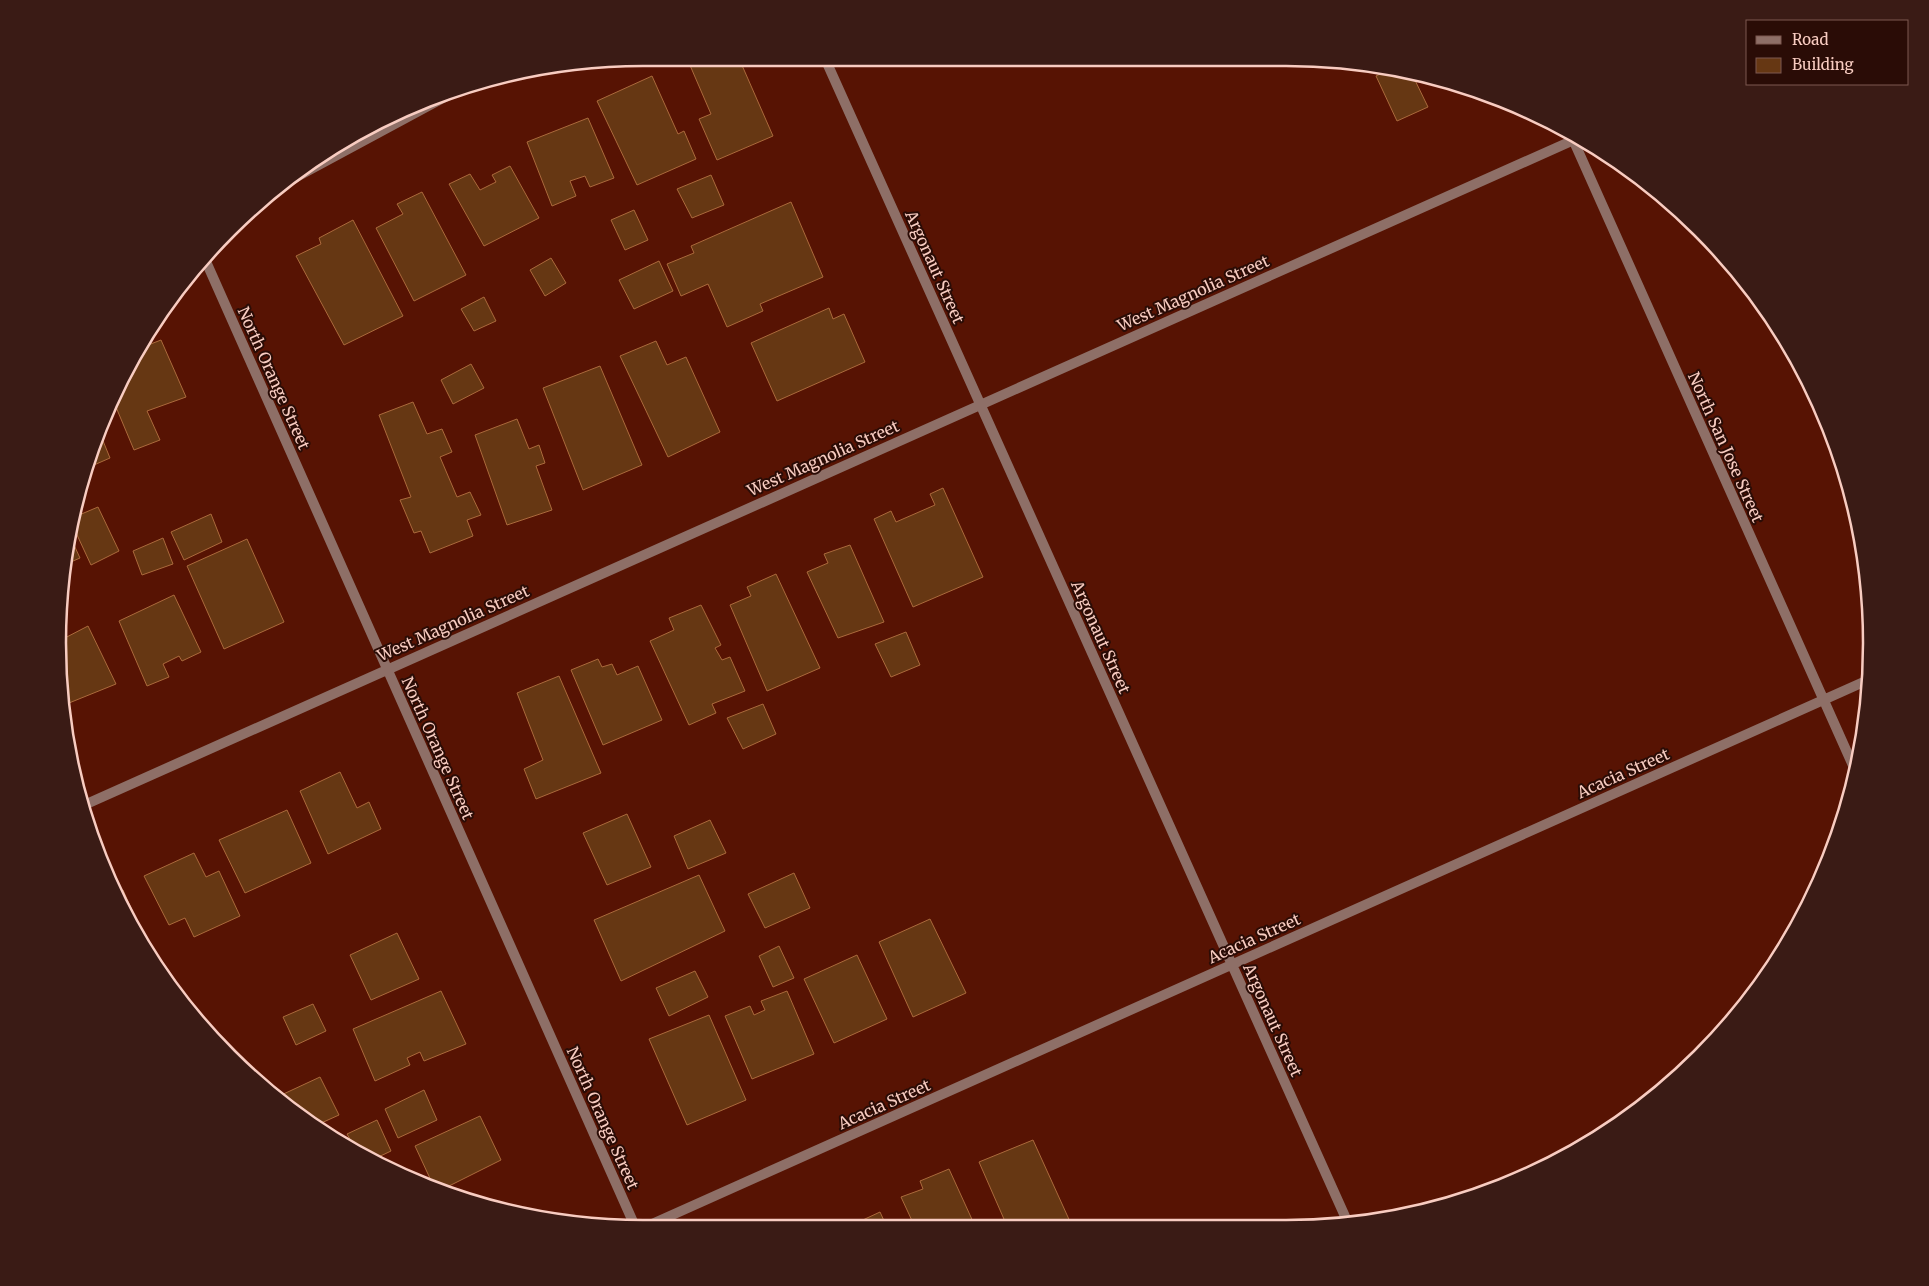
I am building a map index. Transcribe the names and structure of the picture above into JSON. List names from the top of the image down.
{
  "streets": {
    "street": [
      "Argonaut Street",
      "West Magnolia Street",
      "North Orange Street",
      "North San Jose Street",
      "Acacia Street"
    ]
  },
  "crossings": [
    ["Argonaut Street", "West Magnolia Street"],
    ["Argonaut Street", "Acacia Street"],
    ["West Magnolia Street", "North Orange Street"],
    ["North San Jose Street", "Acacia Street"]
  ],
  "legend": ["Road", "Building"]
}
